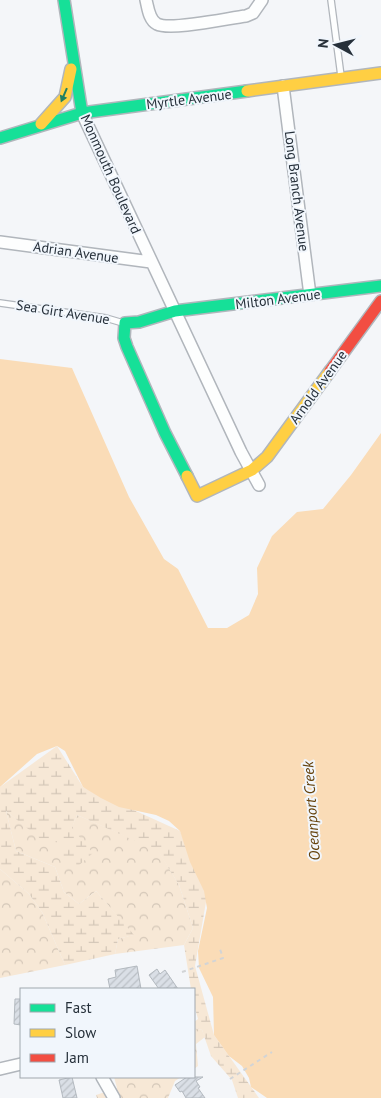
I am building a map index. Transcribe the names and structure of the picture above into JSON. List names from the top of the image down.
{
  "streets": {
    "street": [
      "Myrtle Avenue",
      "Monmouth Boulevard",
      "Long Branch Avenue",
      "Adrian Avenue",
      "Milton Avenue",
      "Arnold Avenue"
    ],
    "lane": ["Sea Girt Avenue"]
  },
  "crossings": [
    ["Myrtle Avenue", "Monmouth Boulevard"],
    ["Myrtle Avenue", "Long Branch Avenue"],
    ["Monmouth Boulevard", "Adrian Avenue"],
    ["Monmouth Boulevard", "Milton Avenue"],
    ["Monmouth Boulevard", "Arnold Avenue"],
    ["Long Branch Avenue", "Milton Avenue"]
  ],
  "water": ["Oceanport Creek"],
  "legend": ["Fast", "Slow", "Jam"],
  "north": "left"
}
